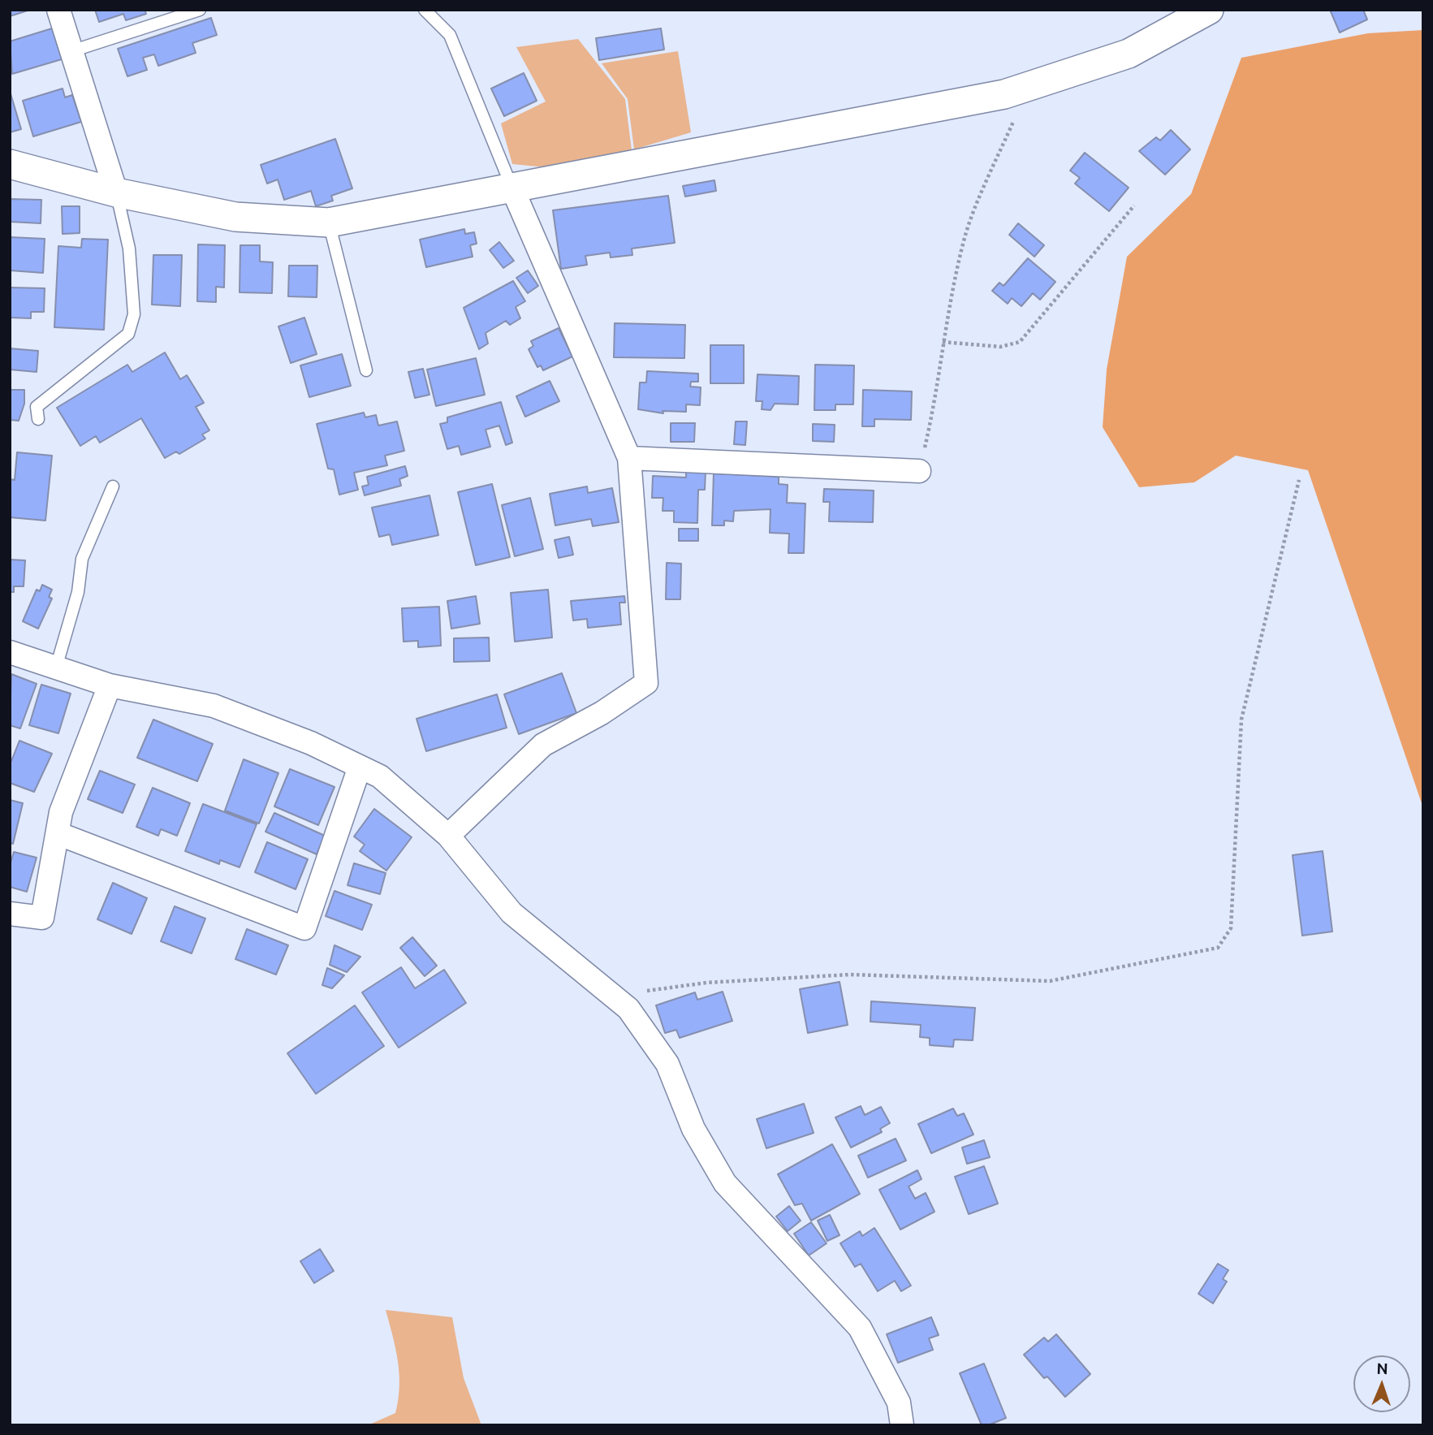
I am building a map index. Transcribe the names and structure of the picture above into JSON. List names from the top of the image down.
{
  "north": "top"
}
